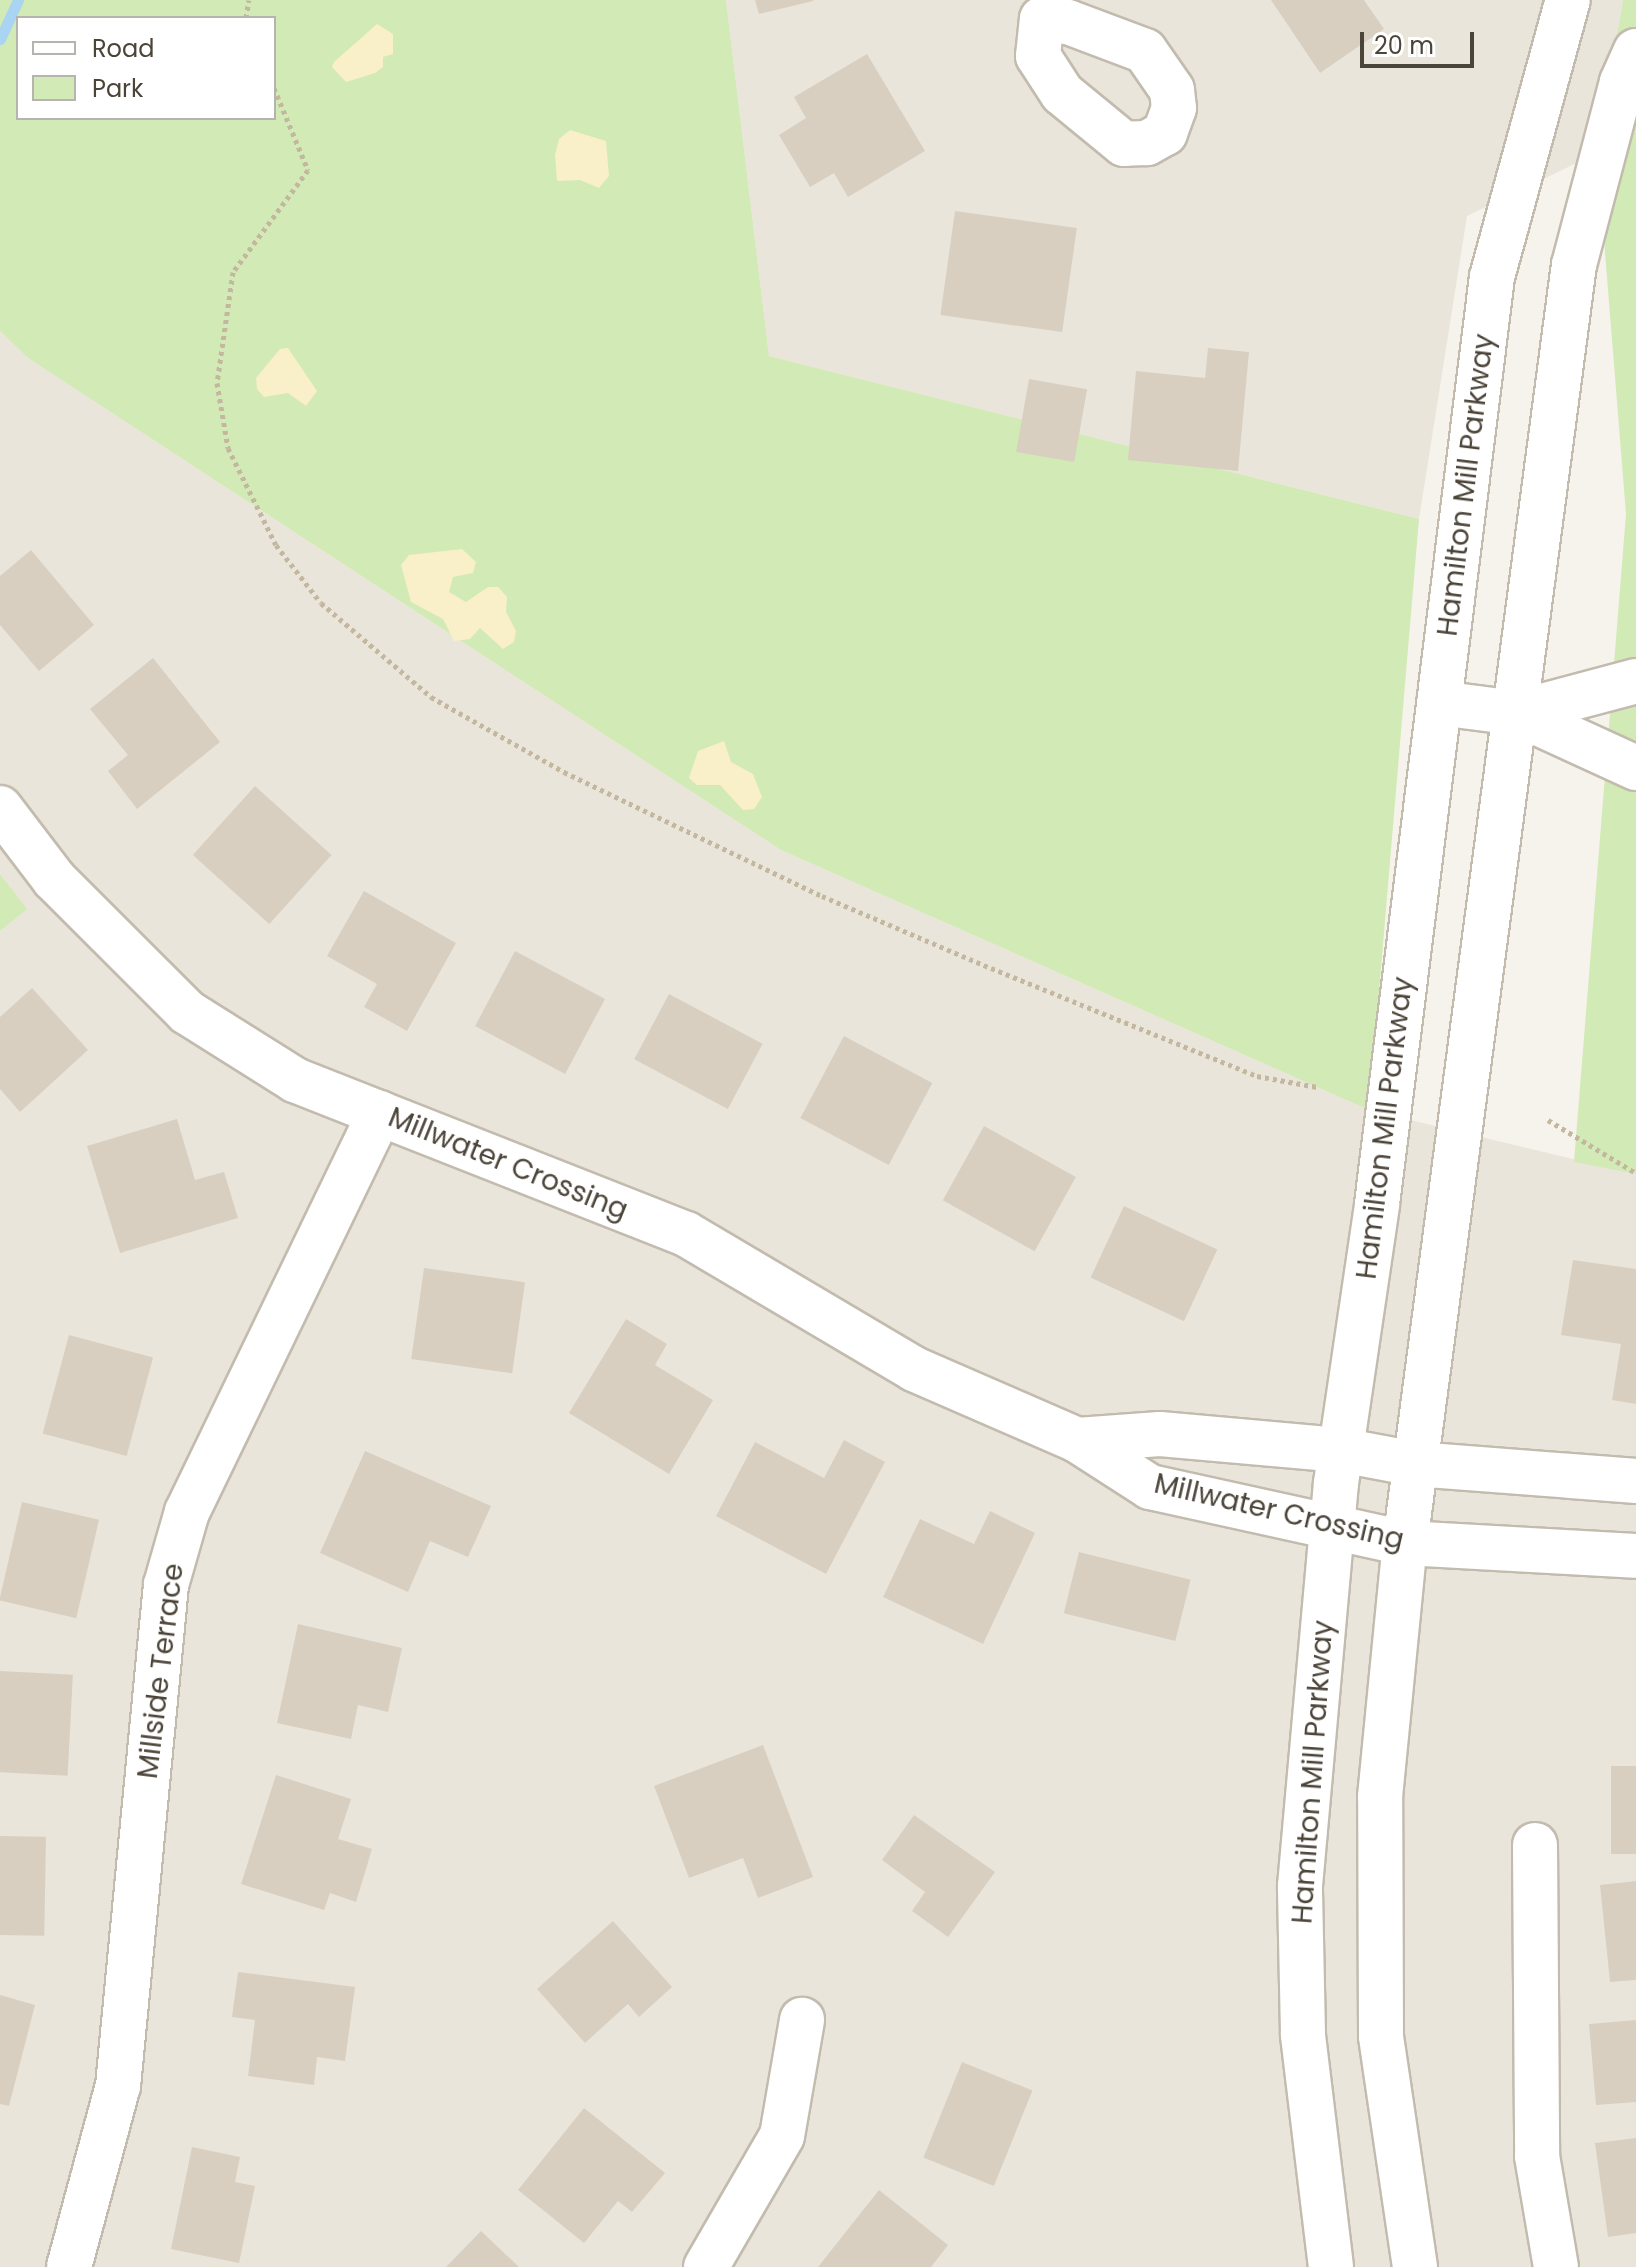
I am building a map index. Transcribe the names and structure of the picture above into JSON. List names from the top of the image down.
{
  "streets": {
    "street": ["Hamilton Mill Parkway", "Millwater Crossing", "Millside Terrace"]
  },
  "crossings": [
    ["Hamilton Mill Parkway", "Millwater Crossing"],
    ["Millwater Crossing", "Millside Terrace"]
  ],
  "legend": ["Road", "Park"],
  "scale_bar": "20 m"
}
